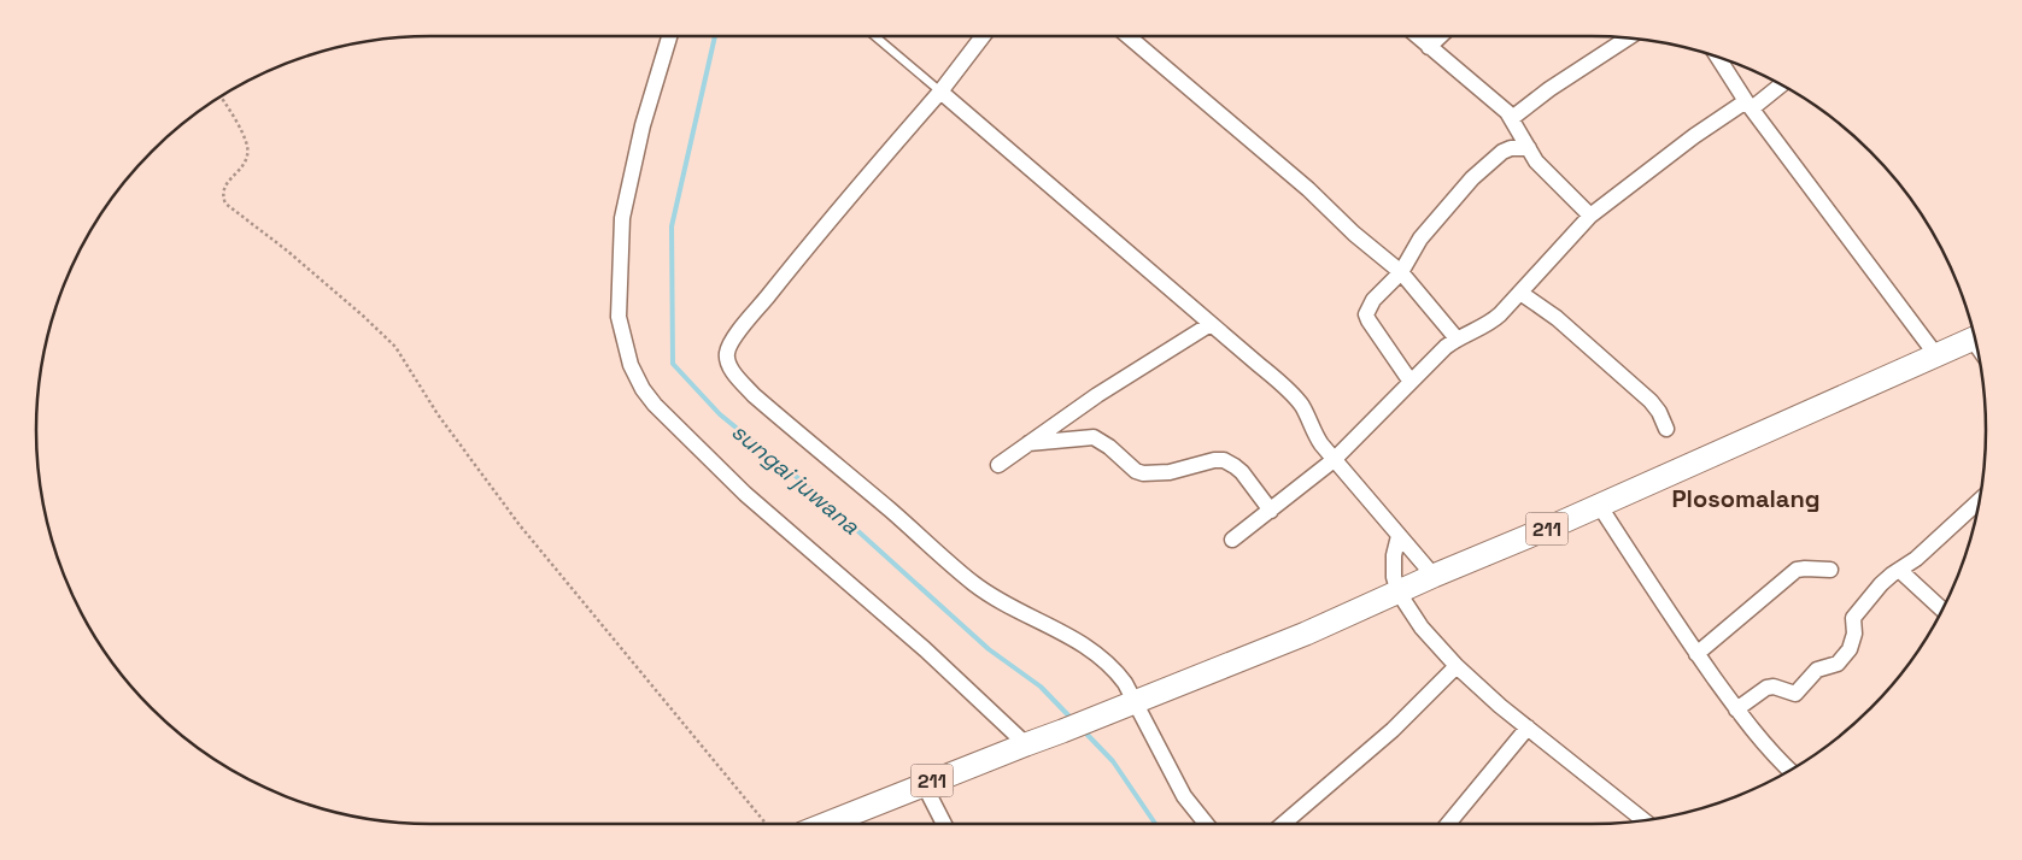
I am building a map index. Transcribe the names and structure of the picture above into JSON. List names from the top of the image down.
{
  "streets": {
    "main road": ["211"]
  },
  "districts": ["Plosomalang"],
  "water": ["sungai juwana"]
}
